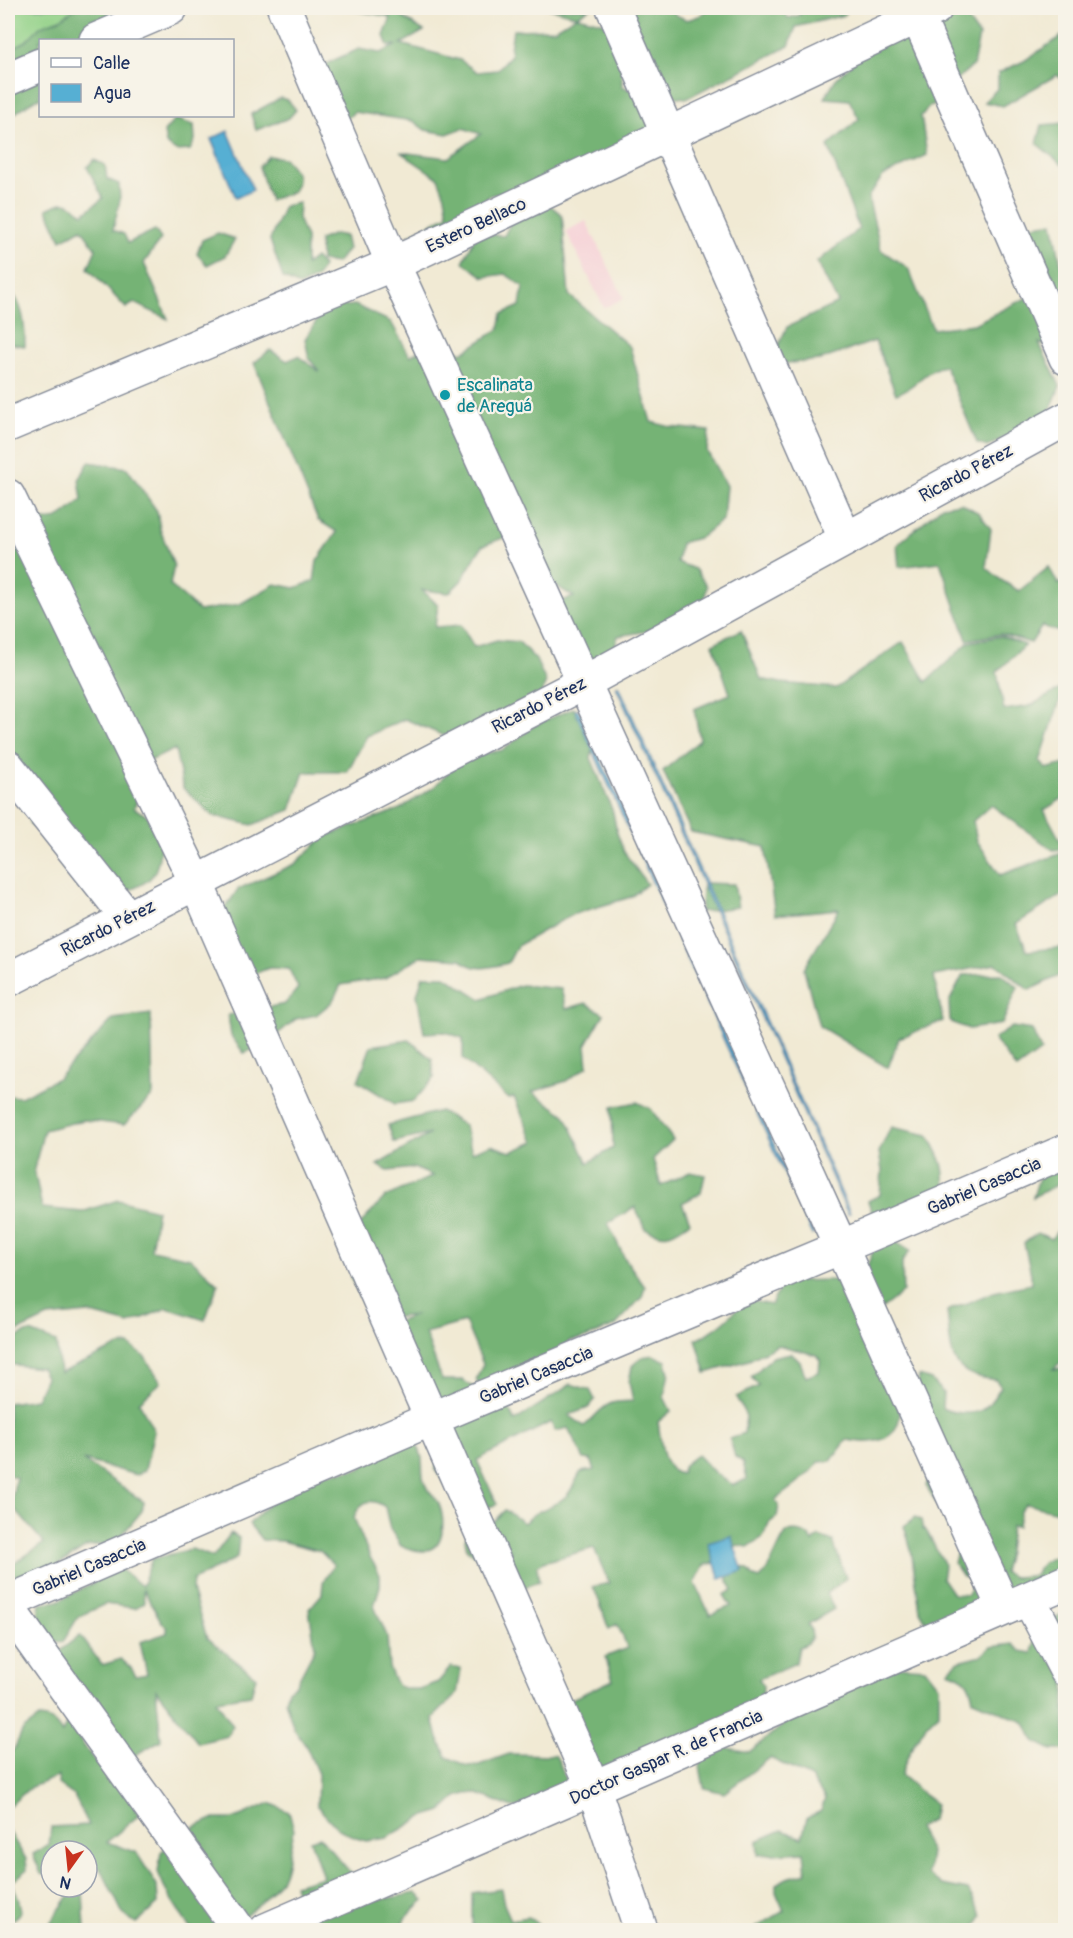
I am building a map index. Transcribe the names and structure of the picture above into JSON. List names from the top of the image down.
{
  "streets": {
    "street": [
      "Estero Bellaco",
      "Ricardo Pérez",
      "Gabriel Casaccia",
      "Doctor Gaspar R. de Francia"
    ]
  },
  "places": ["Escalinata de Areguá"],
  "legend": ["Calle", "Agua"],
  "north": "bottom"
}
